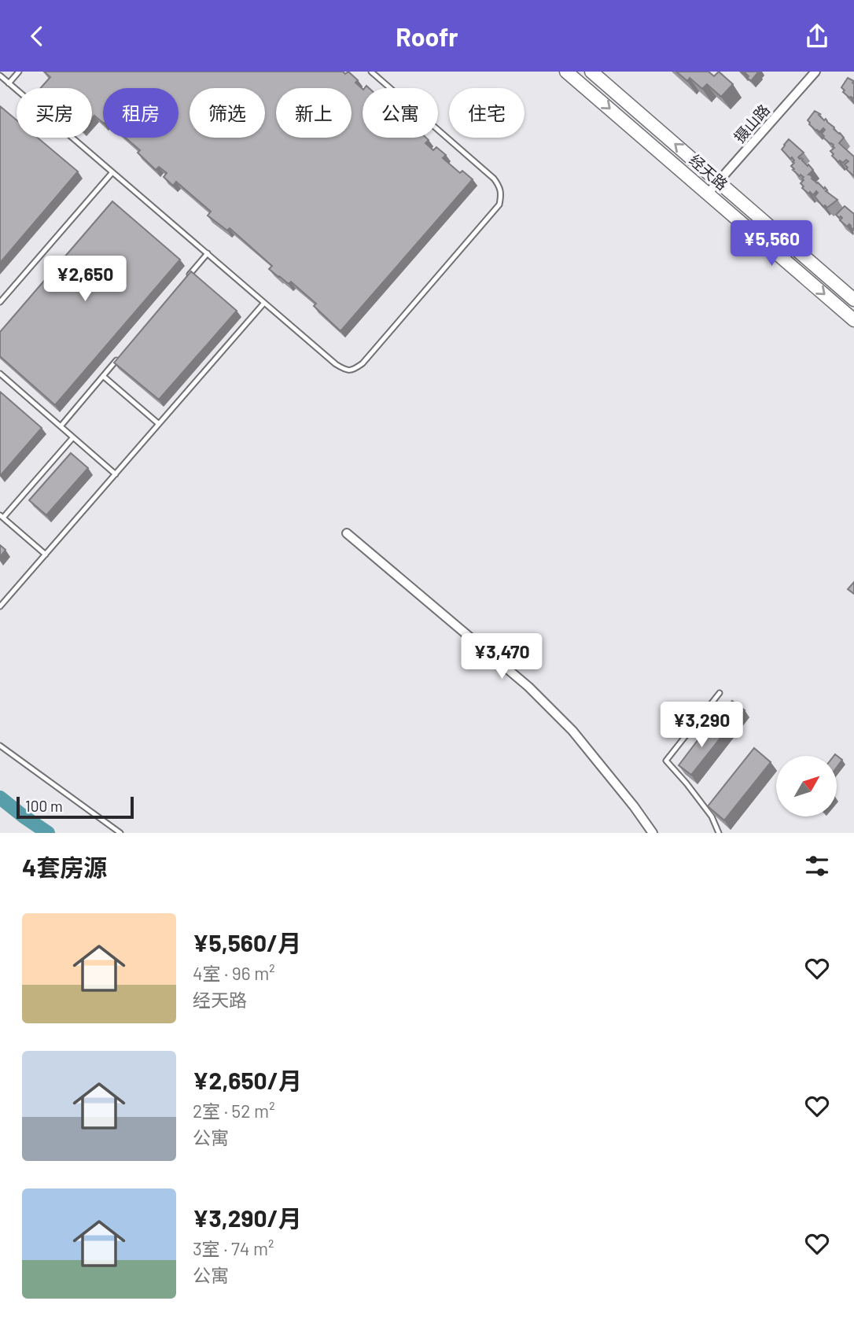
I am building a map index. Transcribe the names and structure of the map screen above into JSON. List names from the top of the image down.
{
  "streets": {
    "main road": ["经天路"],
    "street": ["摄山路"]
  },
  "crossings": [
    ["摄山路", "经天路"]
  ],
  "scale_bar": "100 m",
  "north": "top right",
  "page": {
    "header": "Roofr",
    "chip": [
      "买房",
      "租房",
      "筛选",
      "新上",
      "公寓",
      "住宅"
    ],
    "price": [
      "¥5,560",
      "¥2,650",
      "¥3,470",
      "¥3,290"
    ],
    "scale": "100 m",
    "heading": "4套房源",
    "list": [
      {
        "name": "¥5,560/月",
        "note": "4室 · 96 m² · 经天路"
      },
      {
        "name": "¥2,650/月",
        "note": "2室 · 52 m² · 公寓"
      },
      {
        "name": "¥3,290/月",
        "note": "3室 · 74 m² · 公寓"
      }
    ]
  }
}
